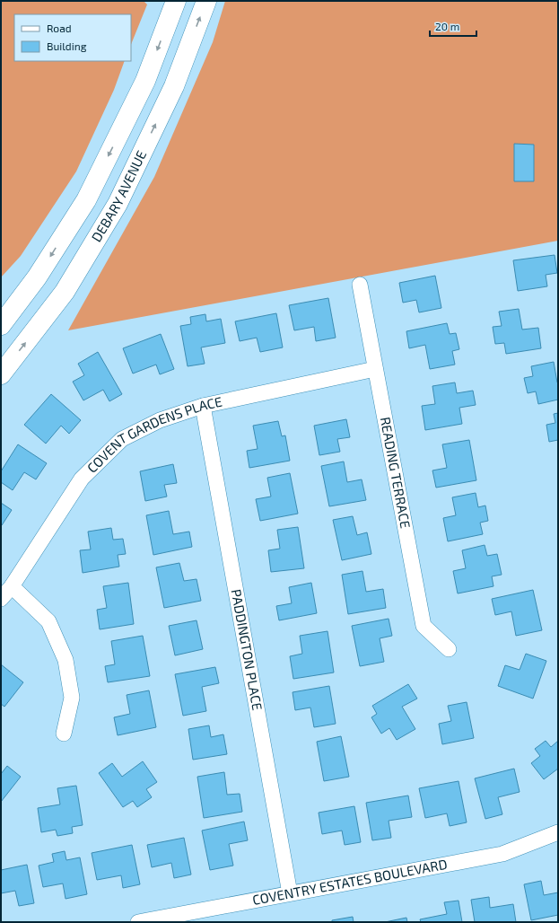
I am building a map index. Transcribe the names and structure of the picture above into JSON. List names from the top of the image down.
{
  "streets": {
    "main road": ["DEBARY AVENUE"],
    "street": [
      "COVENT GARDENS PLACE",
      "READING TERRACE",
      "PADDINGTON PLACE",
      "COVENTRY ESTATES BOULEVARD"
    ]
  },
  "crossings": [
    ["COVENT GARDENS PLACE", "READING TERRACE"],
    ["COVENT GARDENS PLACE", "PADDINGTON PLACE"],
    ["PADDINGTON PLACE", "COVENTRY ESTATES BOULEVARD"]
  ],
  "legend": ["Road", "Building"],
  "scale_bar": "20 m"
}
